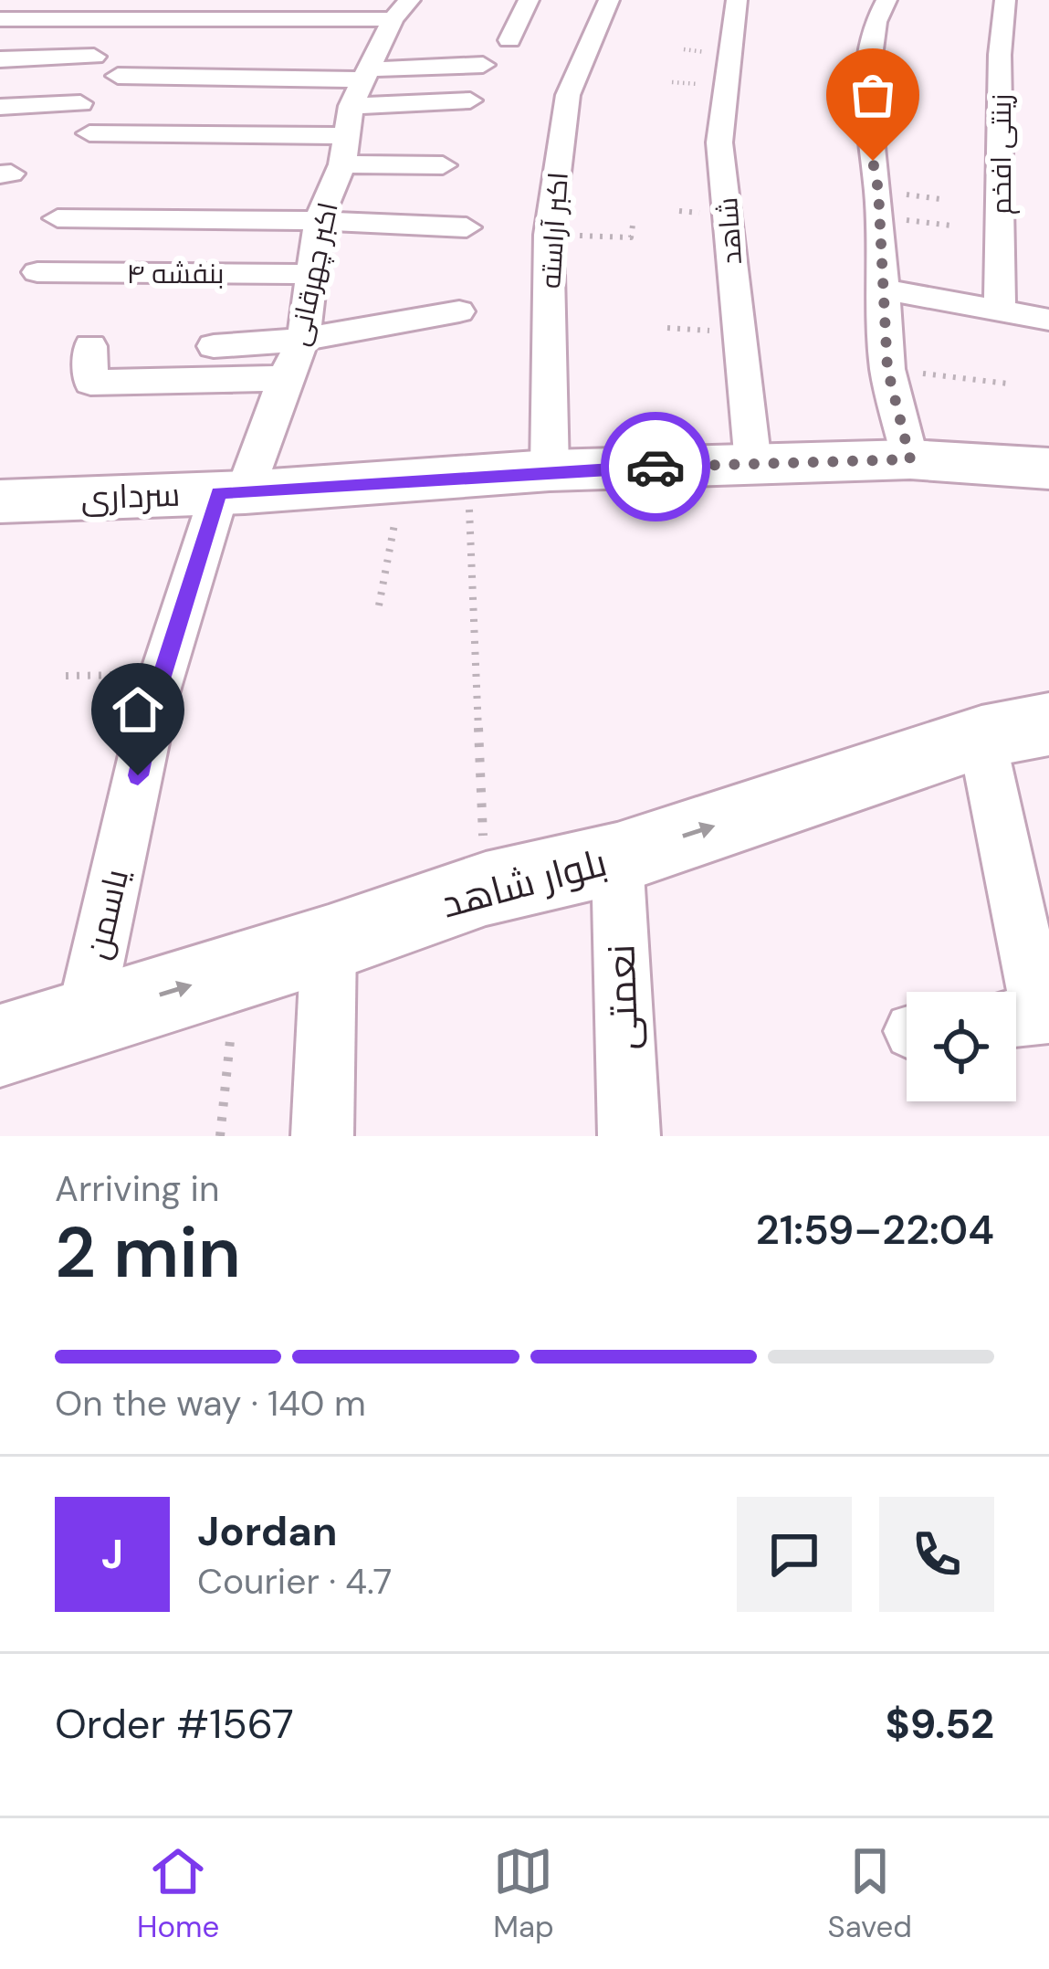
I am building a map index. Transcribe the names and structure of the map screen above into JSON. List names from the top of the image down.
{
  "streets": {
    "main road": ["سرداری", "بلوار شاهد"],
    "street": [
      "زینتی افخم",
      "اکبر آراسته",
      "شاهد",
      "بنفشه ۴",
      "اکبر چهرقانی",
      "یاسمن",
      "نعمتی"
    ]
  },
  "crossings": [
    ["اکبر آراسته", "سرداری"],
    ["شاهد", "سرداری"],
    ["بنفشه ۴", "اکبر چهرقانی"],
    ["اکبر چهرقانی", "سرداری"],
    ["اکبر چهرقانی", "یاسمن"],
    ["سرداری", "یاسمن"],
    ["بلوار شاهد", "یاسمن"],
    ["بلوار شاهد", "نعمتی"]
  ],
  "one_way": ["بلوار شاهد"],
  "page": {
    "heading": ["2 min", "Arriving in", "21:59–22:04"],
    "panel": [
      "Jordan",
      "Courier · 4.7",
      "Order #1567",
      "$9.52"
    ],
    "bar": "On the way · 140 m",
    "round": "J",
    "tabs": ["Home", "Map", "Saved"]
  }
}
